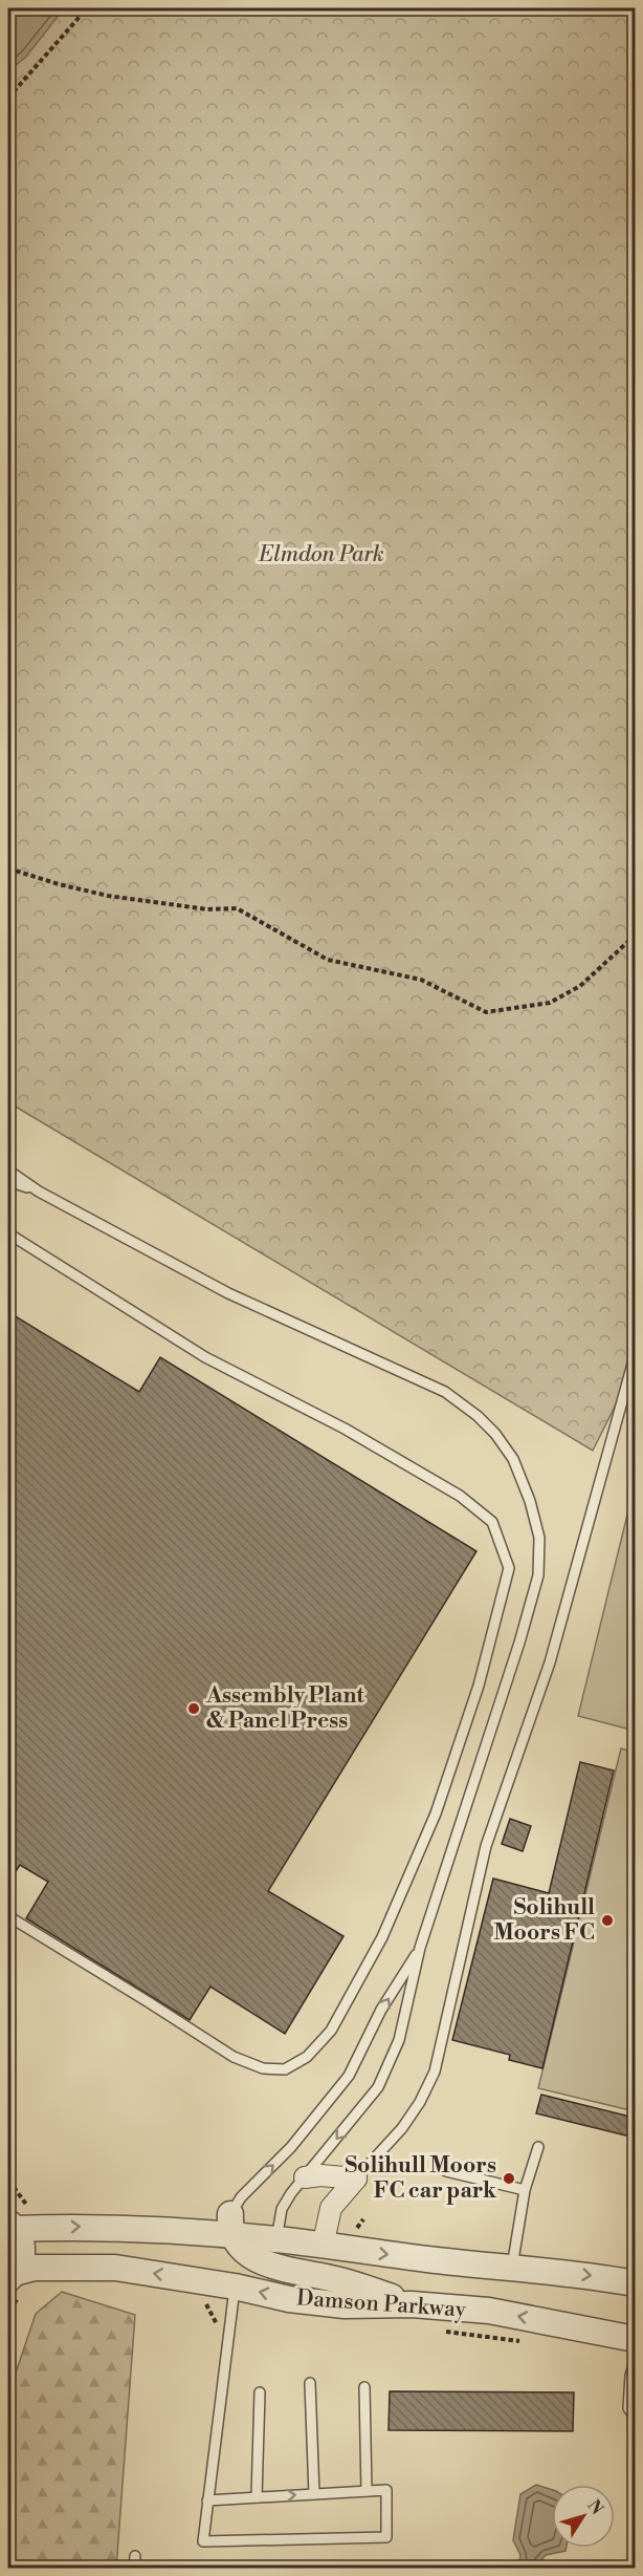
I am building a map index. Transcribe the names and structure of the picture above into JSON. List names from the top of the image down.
{
  "streets": {
    "street": ["Damson Parkway"]
  },
  "parks": ["Elmdon Park"],
  "places": ["Assembly Plant & Panel Press", "Solihull Moors FC", "Solihull Moors FC car park"],
  "north": "top right"
}
